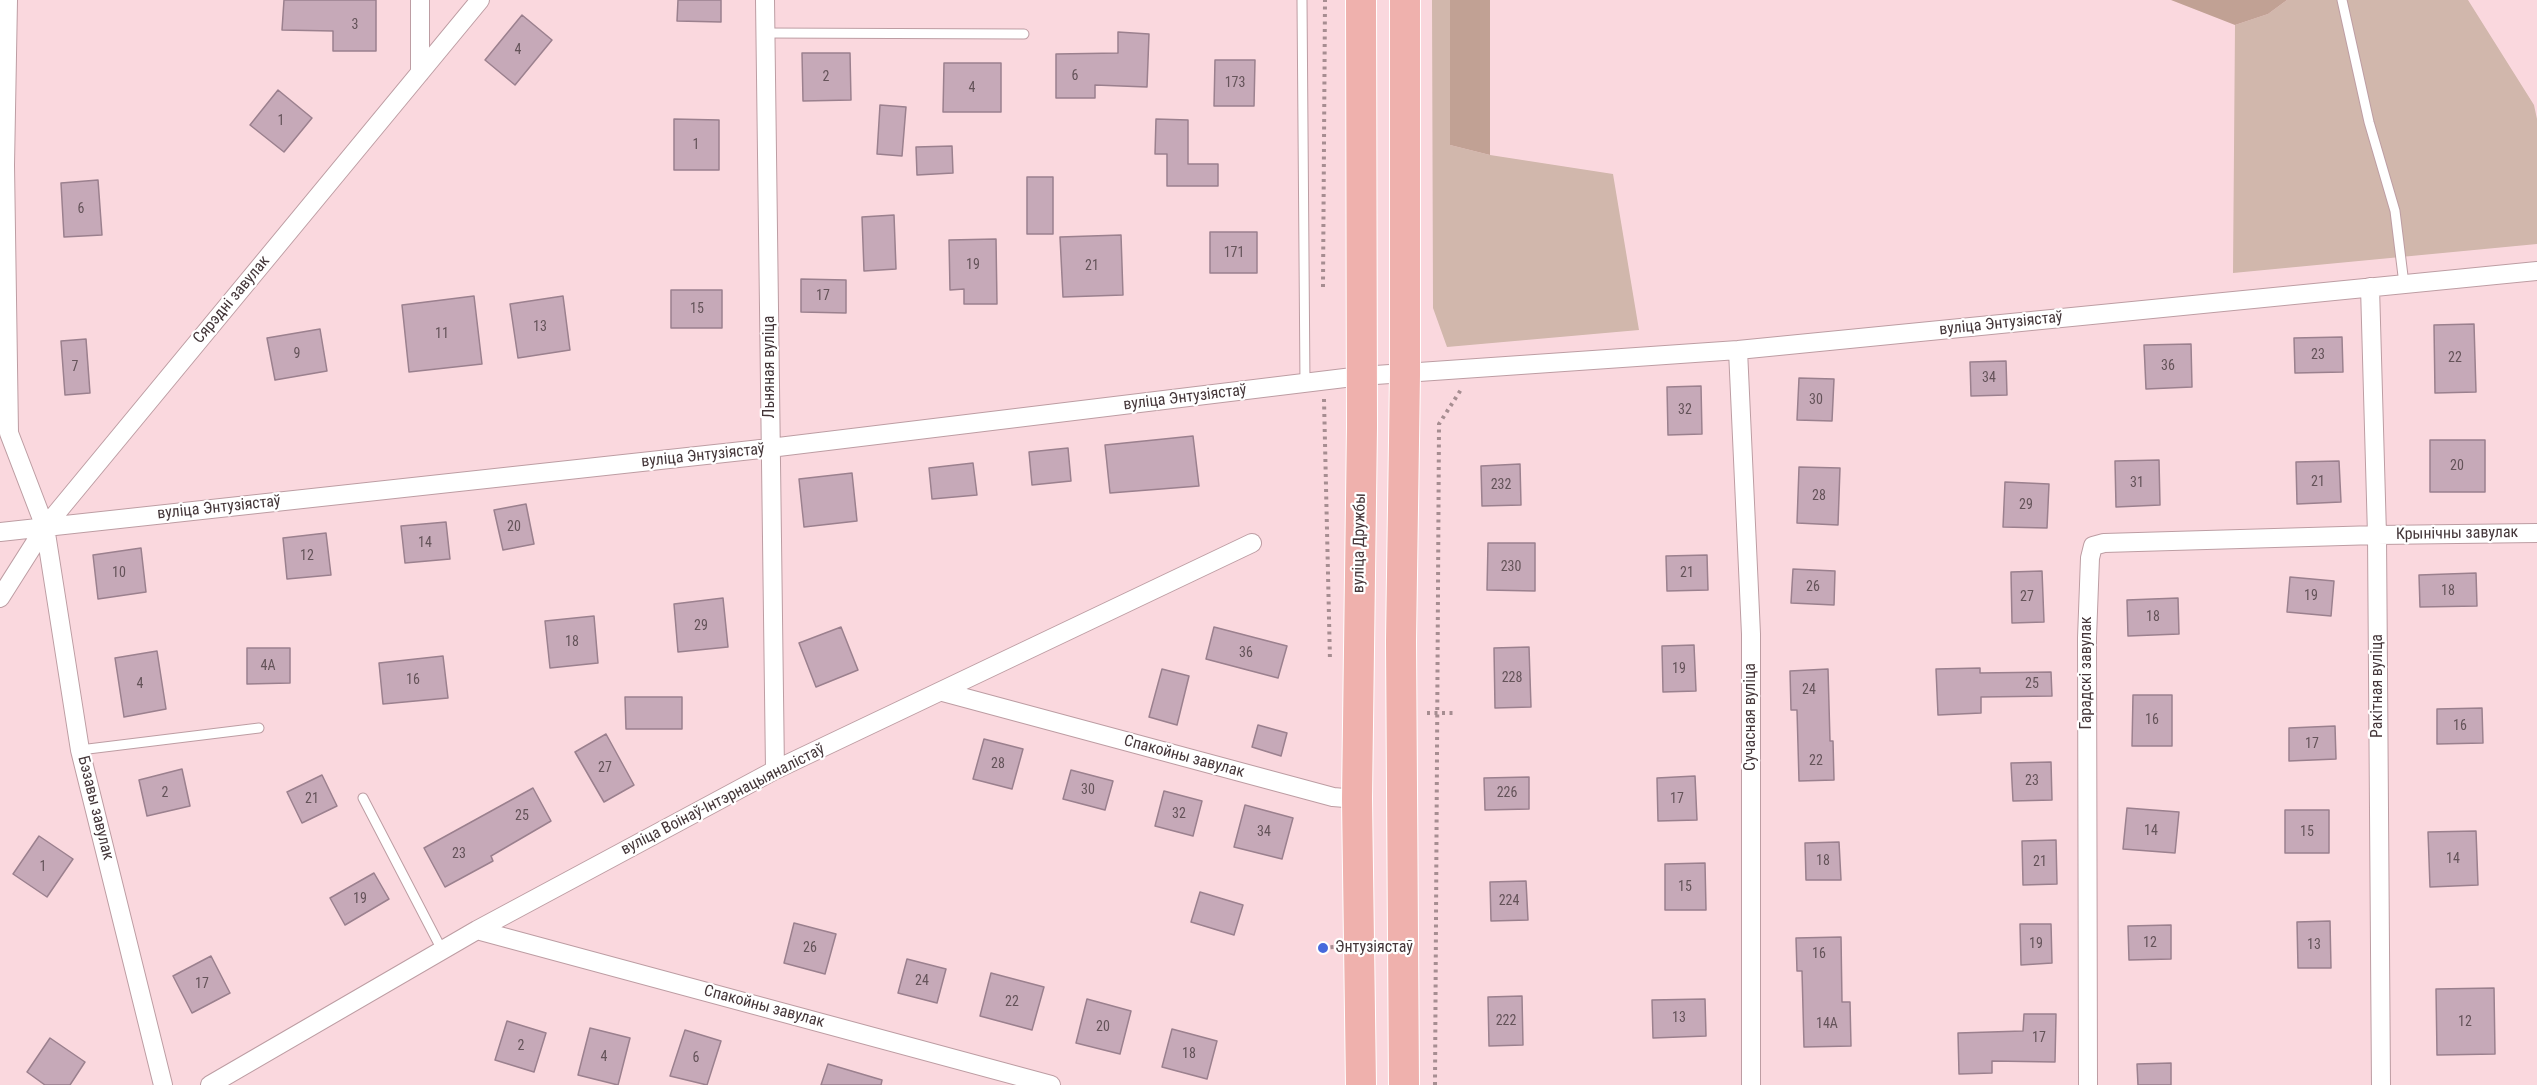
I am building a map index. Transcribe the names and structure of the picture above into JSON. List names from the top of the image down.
{
  "streets": {
    "main road": ["вуліца Дружбы"],
    "street": [
      "Сярэдні завулак",
      "вуліца Энтузіястаў",
      "Льняная вуліца",
      "Крынічны завулак",
      "Гарадскі завулак",
      "Ракітная вуліца",
      "Сучасная вуліца",
      "Спакойны завулак",
      "вуліца Воінаў-Інтэрнацыяналістаў",
      "Бэзавы завулак"
    ]
  },
  "crossings": [
    ["Сярэдні завулак", "вуліца Энтузіястаў"],
    ["Сярэдні завулак", "Бэзавы завулак"],
    ["вуліца Энтузіястаў", "Льняная вуліца"],
    ["вуліца Энтузіястаў", "вуліца Дружбы"],
    ["вуліца Энтузіястаў", "Ракітная вуліца"],
    ["вуліца Энтузіястаў", "Сучасная вуліца"],
    ["вуліца Энтузіястаў", "Бэзавы завулак"],
    ["Льняная вуліца", "вуліца Воінаў-Інтэрнацыяналістаў"],
    ["Крынічны завулак", "Гарадскі завулак"],
    ["Крынічны завулак", "Ракітная вуліца"],
    ["вуліца Дружбы", "Спакойны завулак"],
    ["Гарадскі завулак", "Ракітная вуліца"],
    ["Спакойны завулак", "вуліца Воінаў-Інтэрнацыяналістаў"]
  ],
  "places": ["Энтузіястаў"],
  "house_numbers": [
    "3",
    "4",
    "6",
    "2",
    "173",
    "4",
    "1",
    "1",
    "6",
    "171",
    "19",
    "21",
    "17",
    "15",
    "13",
    "11",
    "9",
    "23",
    "22",
    "36",
    "7",
    "34",
    "30",
    "32",
    "20",
    "21",
    "31",
    "232",
    "28",
    "29",
    "20",
    "14",
    "12",
    "230",
    "10",
    "21",
    "26",
    "18",
    "19",
    "27",
    "18",
    "29",
    "18",
    "36",
    "4А",
    "19",
    "228",
    "16",
    "4",
    "25",
    "24",
    "16",
    "16",
    "17",
    "22",
    "28",
    "27",
    "23",
    "30",
    "2",
    "226",
    "21",
    "17",
    "32",
    "25",
    "14",
    "34",
    "15",
    "23",
    "14",
    "18",
    "21",
    "1",
    "15",
    "19",
    "224",
    "12",
    "19",
    "13",
    "26",
    "16",
    "24",
    "17",
    "22",
    "13",
    "222",
    "12",
    "14А",
    "20",
    "17",
    "2",
    "18",
    "4",
    "6"
  ]
}
